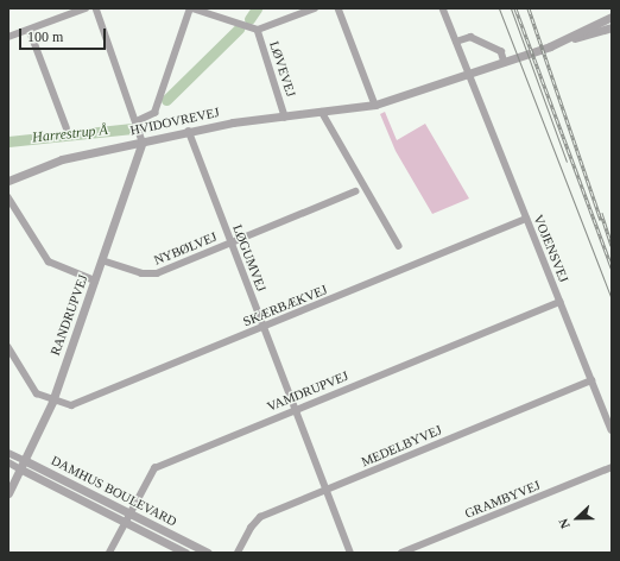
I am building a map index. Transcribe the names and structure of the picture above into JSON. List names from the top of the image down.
{
  "streets": {
    "street": [
      "LØVEVEJ",
      "HVIDOVREVEJ",
      "NYBØLVEJ",
      "VOJENSVEJ",
      "LØGUMVEJ",
      "SKÆRBÆKVEJ",
      "RANDRUPVEJ",
      "VAMDRUPVEJ",
      "MEDELBYVEJ",
      "DAMHUS BOULEVARD",
      "GRAMBYVEJ"
    ]
  },
  "crossings": [
    ["LØVEVEJ", "HVIDOVREVEJ"],
    ["HVIDOVREVEJ", "VOJENSVEJ"],
    ["HVIDOVREVEJ", "LØGUMVEJ"],
    ["HVIDOVREVEJ", "RANDRUPVEJ"],
    ["NYBØLVEJ", "LØGUMVEJ"],
    ["NYBØLVEJ", "RANDRUPVEJ"],
    ["VOJENSVEJ", "SKÆRBÆKVEJ"],
    ["VOJENSVEJ", "VAMDRUPVEJ"],
    ["VOJENSVEJ", "MEDELBYVEJ"],
    ["LØGUMVEJ", "SKÆRBÆKVEJ"],
    ["LØGUMVEJ", "VAMDRUPVEJ"],
    ["LØGUMVEJ", "MEDELBYVEJ"],
    ["SKÆRBÆKVEJ", "RANDRUPVEJ"],
    ["RANDRUPVEJ", "DAMHUS BOULEVARD"],
    ["VAMDRUPVEJ", "DAMHUS BOULEVARD"]
  ],
  "water": ["Harrestrup Å"],
  "scale_bar": "100 m",
  "north": "left"
}
